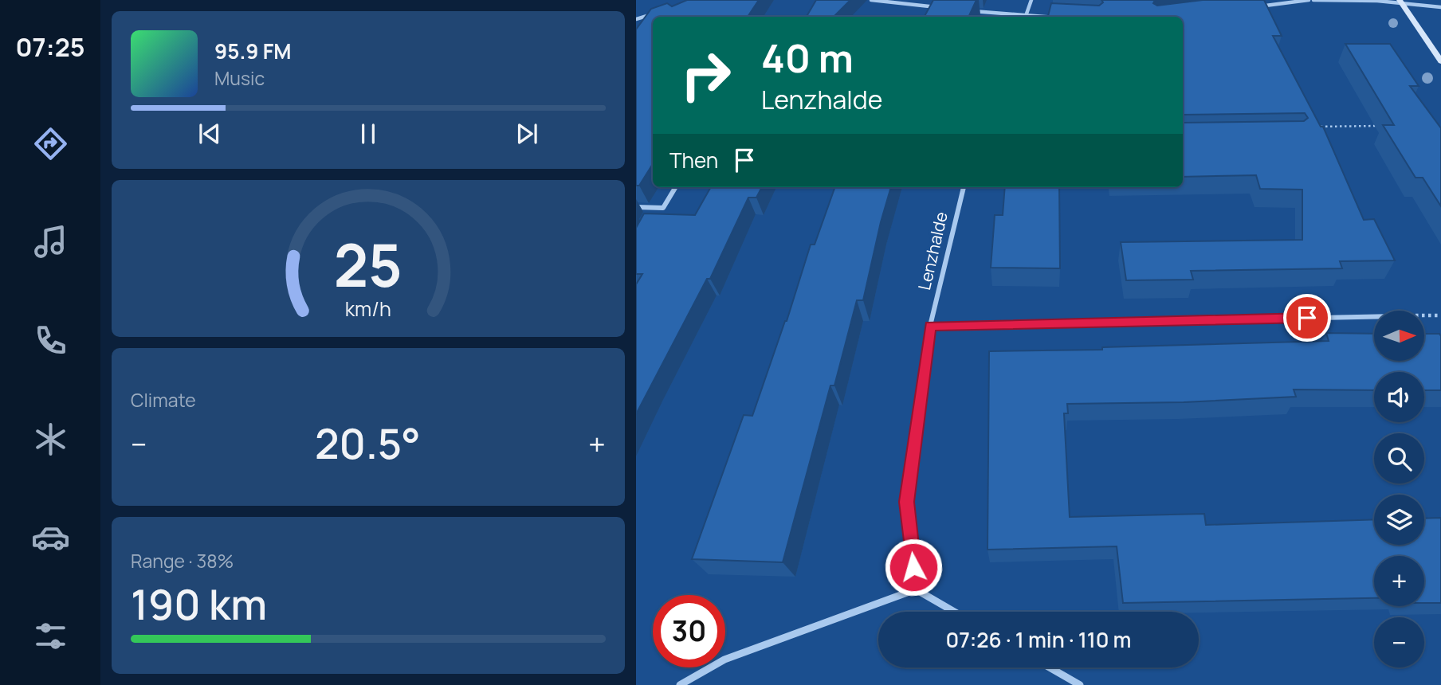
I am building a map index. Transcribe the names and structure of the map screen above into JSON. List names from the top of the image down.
{
  "streets": {
    "street": ["Lenzhalde"]
  },
  "north": "right",
  "page": {
    "tabs": "07:25",
    "turn": ["40 m", "Lenzhalde"],
    "song": ["95.9 FM", "Music"],
    "then": "Then",
    "map_buttons": ["+", "−"],
    "tile": [
      "Climate",
      ["Range · 38%", "190 km"]
    ],
    "heat": ["−", "20.5°", "+"],
    "limit": "30",
    "trip": "07:26 · 1 min · 110 m",
    "gauge": ["25", "km/h"]
  }
}
